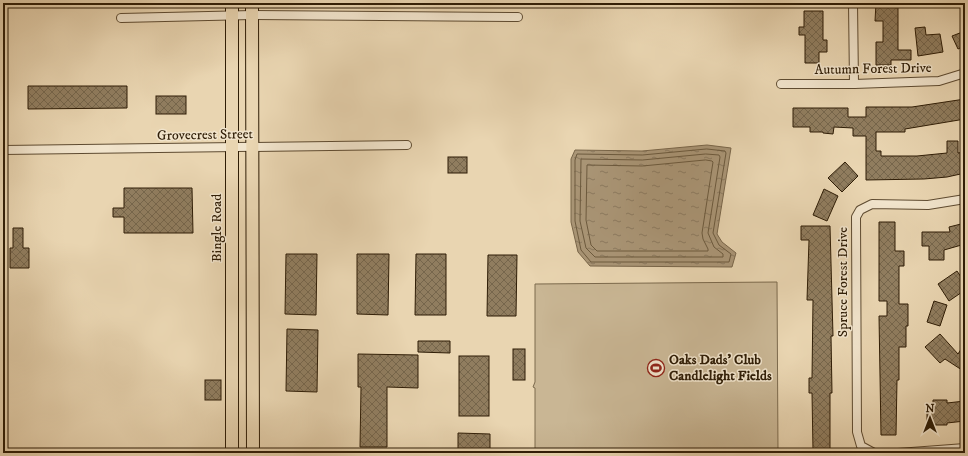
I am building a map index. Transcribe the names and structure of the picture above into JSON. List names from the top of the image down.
{
  "streets": {
    "main road": ["Bingle Road"],
    "street": ["Autumn Forest Drive", "Grovecrest Street", "Spruce Forest Drive"]
  },
  "crossings": [
    ["Grovecrest Street", "Bingle Road"]
  ],
  "places": {
    "sports": ["Oaks Dads' Club Candlelight Fields"]
  },
  "north": "top"
}
